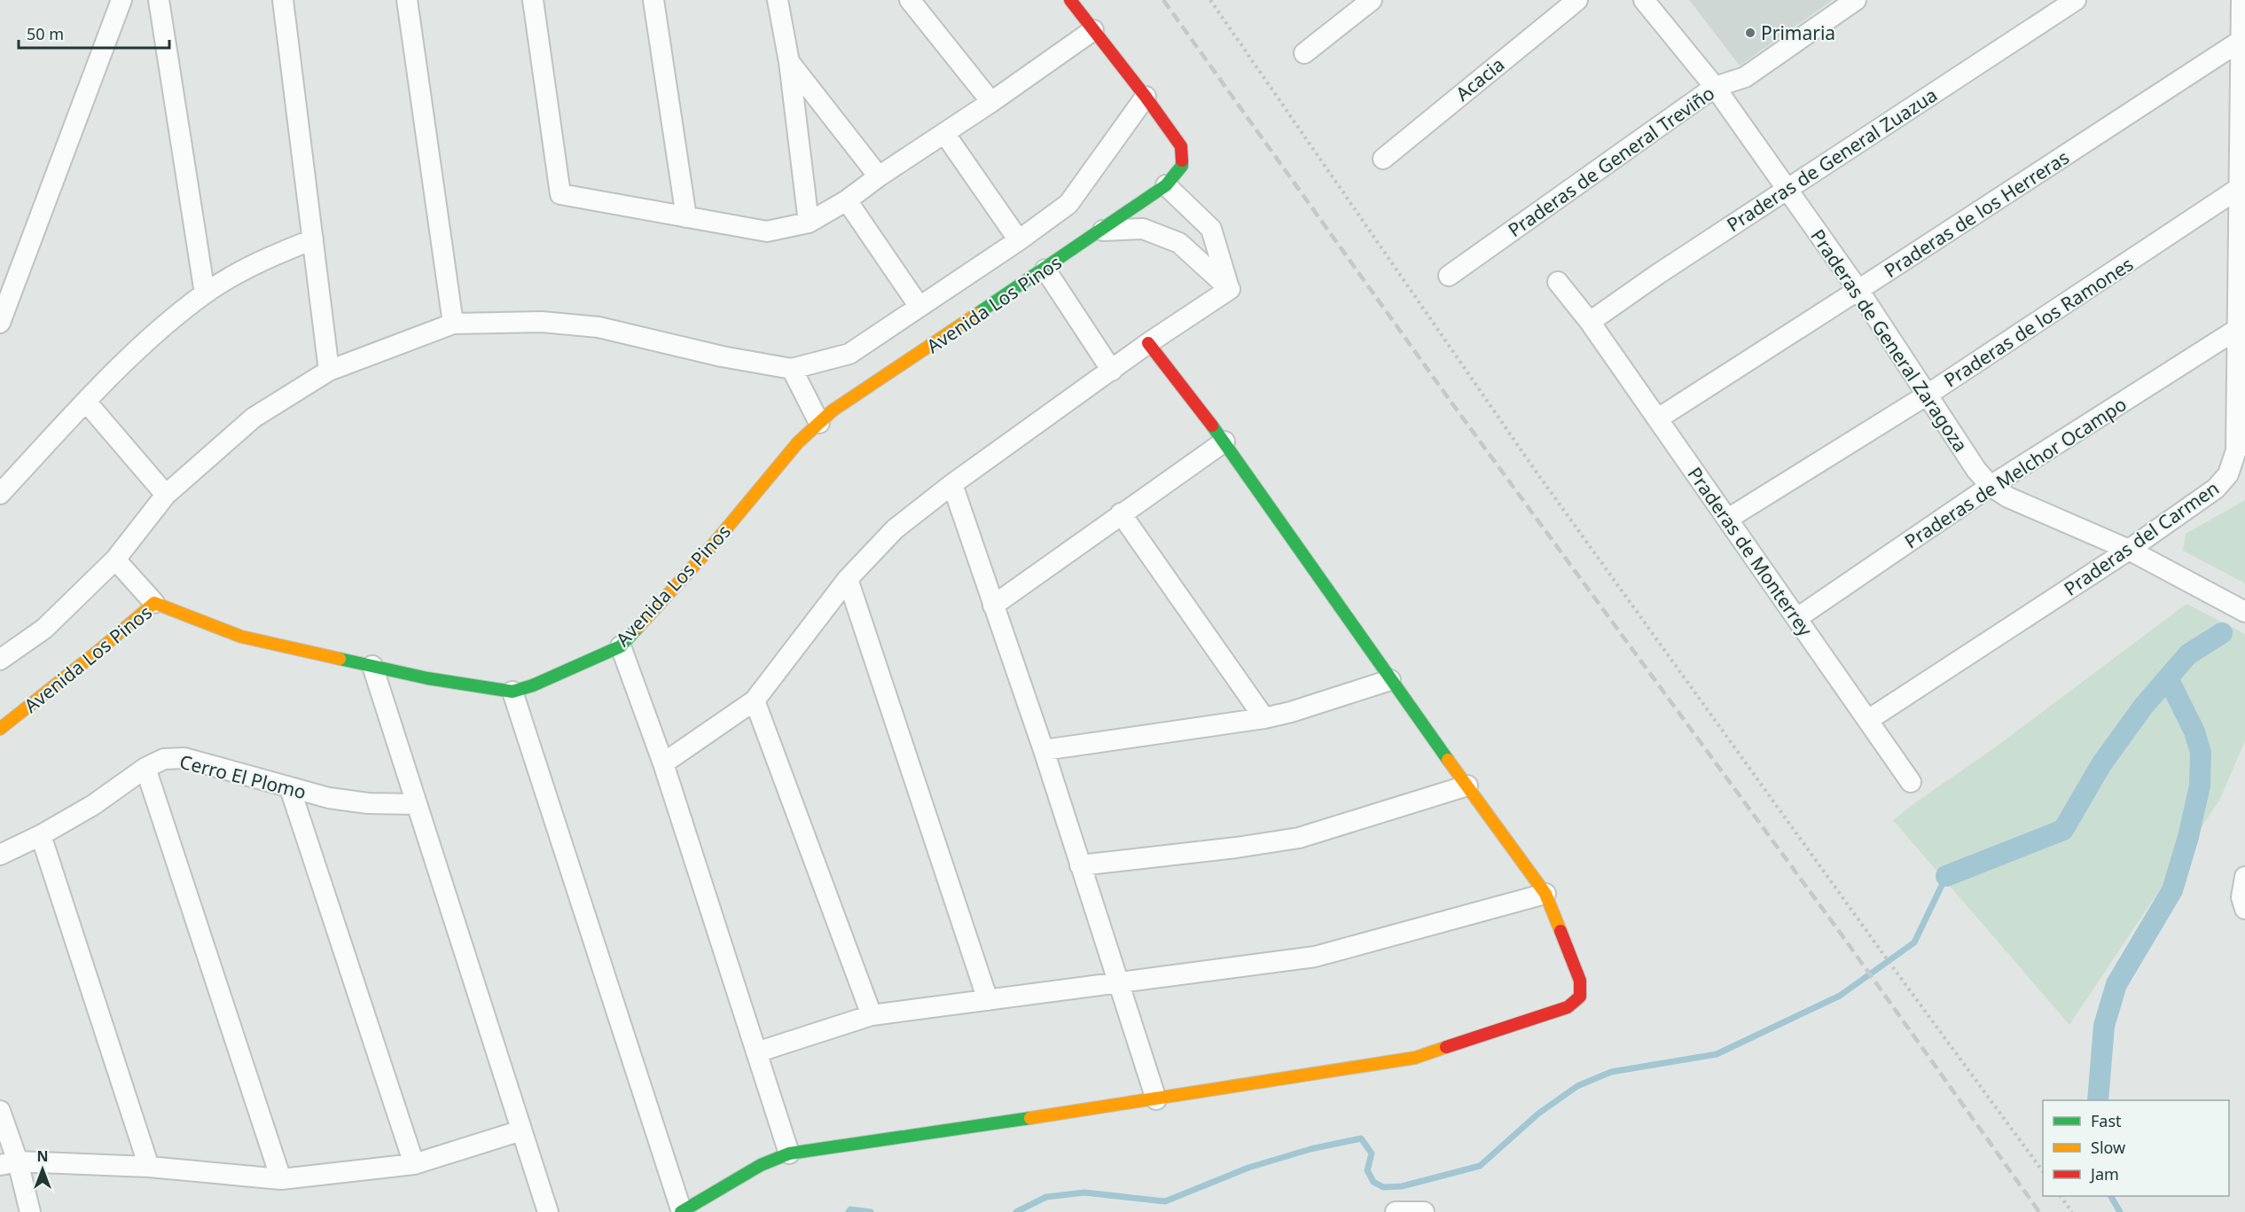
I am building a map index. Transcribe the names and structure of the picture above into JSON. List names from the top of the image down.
{
  "streets": {
    "street": [
      "Acacia",
      "Praderas de General Zuazua",
      "Praderas de General Treviño",
      "Praderas de los Herreras",
      "Avenida Los Pinos",
      "Praderas de los Ramones",
      "Praderas de General Zaragoza",
      "Praderas de Melchor Ocampo",
      "Praderas del Carmen",
      "Praderas de Monterrey",
      "Cerro El Plomo"
    ]
  },
  "crossings": [
    ["Praderas de General Zuazua", "Praderas de General Zaragoza"],
    ["Praderas de General Zuazua", "Praderas de Monterrey"],
    ["Praderas de General Treviño", "Praderas de General Zaragoza"],
    ["Praderas de los Herreras", "Praderas de General Zaragoza"],
    ["Praderas de los Herreras", "Praderas del Carmen"],
    ["Praderas de los Herreras", "Praderas de Monterrey"],
    ["Praderas de los Ramones", "Praderas de General Zaragoza"],
    ["Praderas de los Ramones", "Praderas del Carmen"],
    ["Praderas de los Ramones", "Praderas de Monterrey"],
    ["Praderas de General Zaragoza", "Praderas de Melchor Ocampo"],
    ["Praderas de General Zaragoza", "Praderas del Carmen"],
    ["Praderas de Melchor Ocampo", "Praderas del Carmen"],
    ["Praderas de Melchor Ocampo", "Praderas de Monterrey"],
    ["Praderas del Carmen", "Praderas de Monterrey"]
  ],
  "places": ["Primaria"],
  "legend": ["Fast", "Slow", "Jam"],
  "scale_bar": "50 m",
  "north": "top"
}
